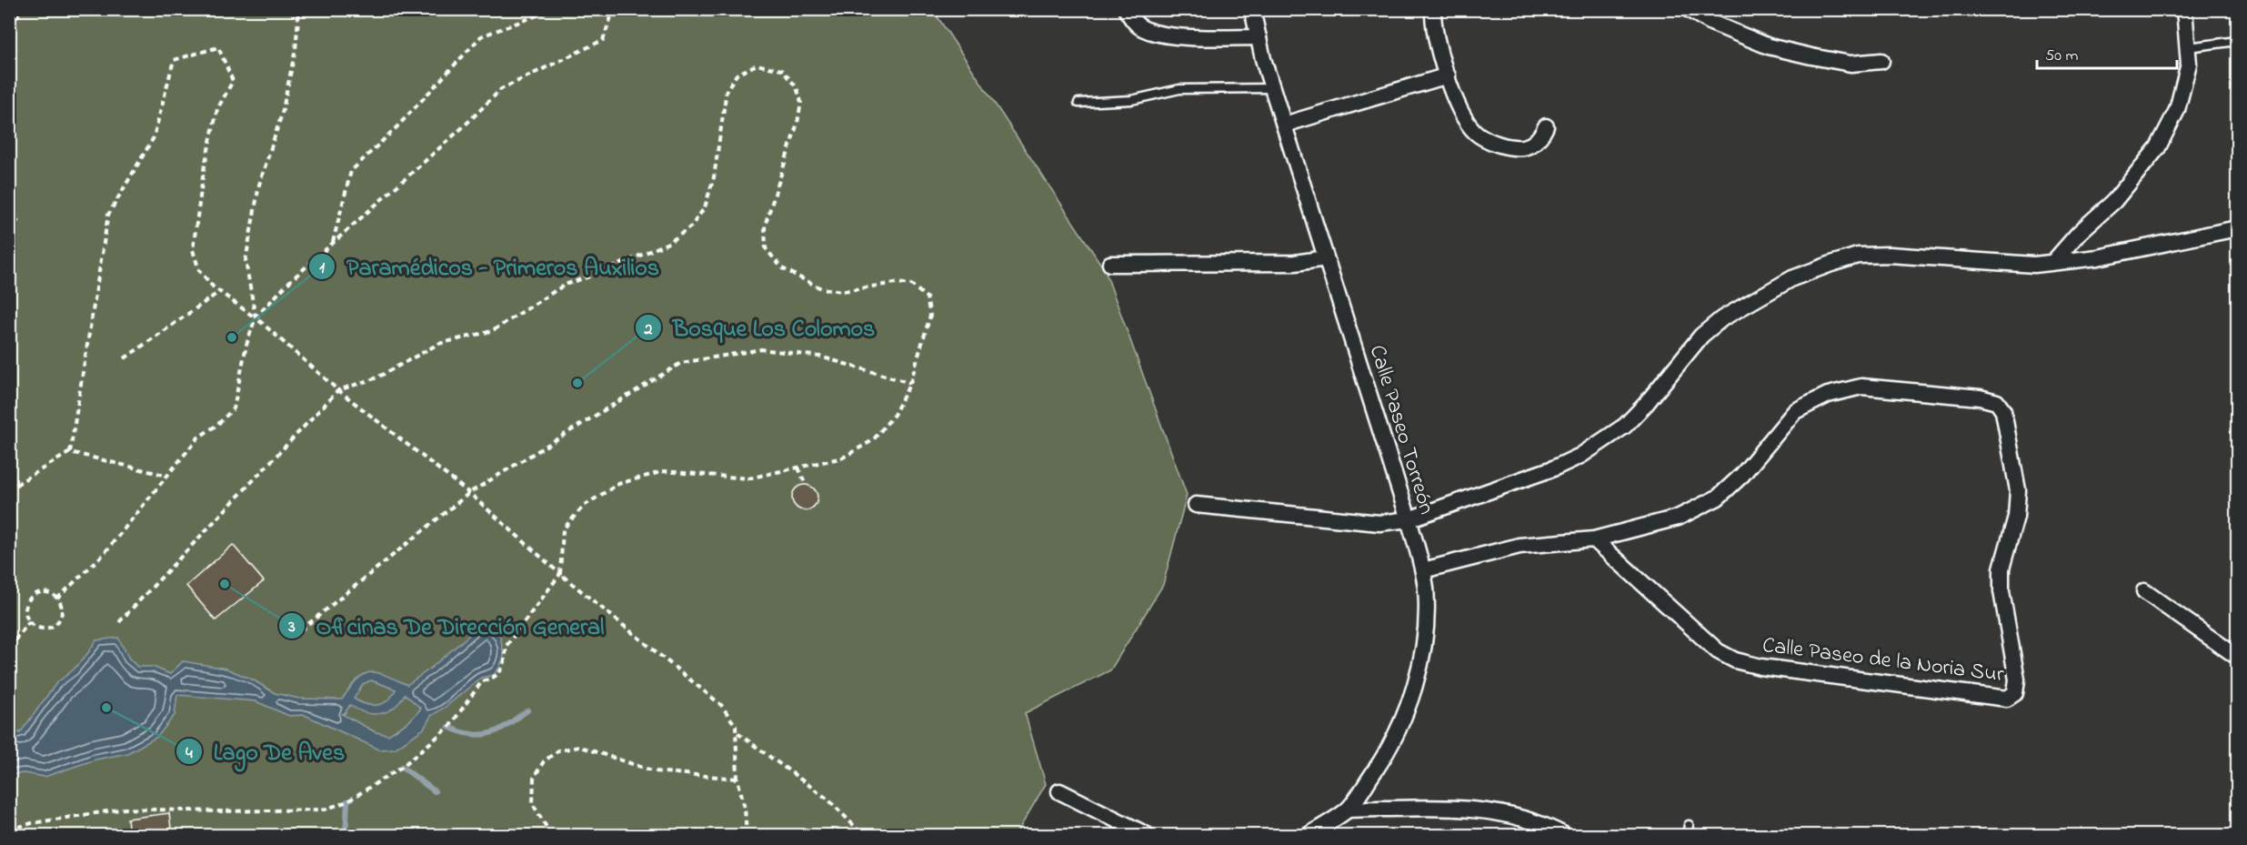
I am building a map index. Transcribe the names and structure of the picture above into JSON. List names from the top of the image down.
{
  "streets": {
    "street": ["Calle Paseo Torreón", "Calle Paseo de la Noria Sur"]
  },
  "places": [
    "Paramédicos - Primeros Auxilios",
    "Bosque Los Colomos",
    "Oficinas De Dirección General",
    "Lago De Aves"
  ],
  "scale_bar": "50 m"
}
